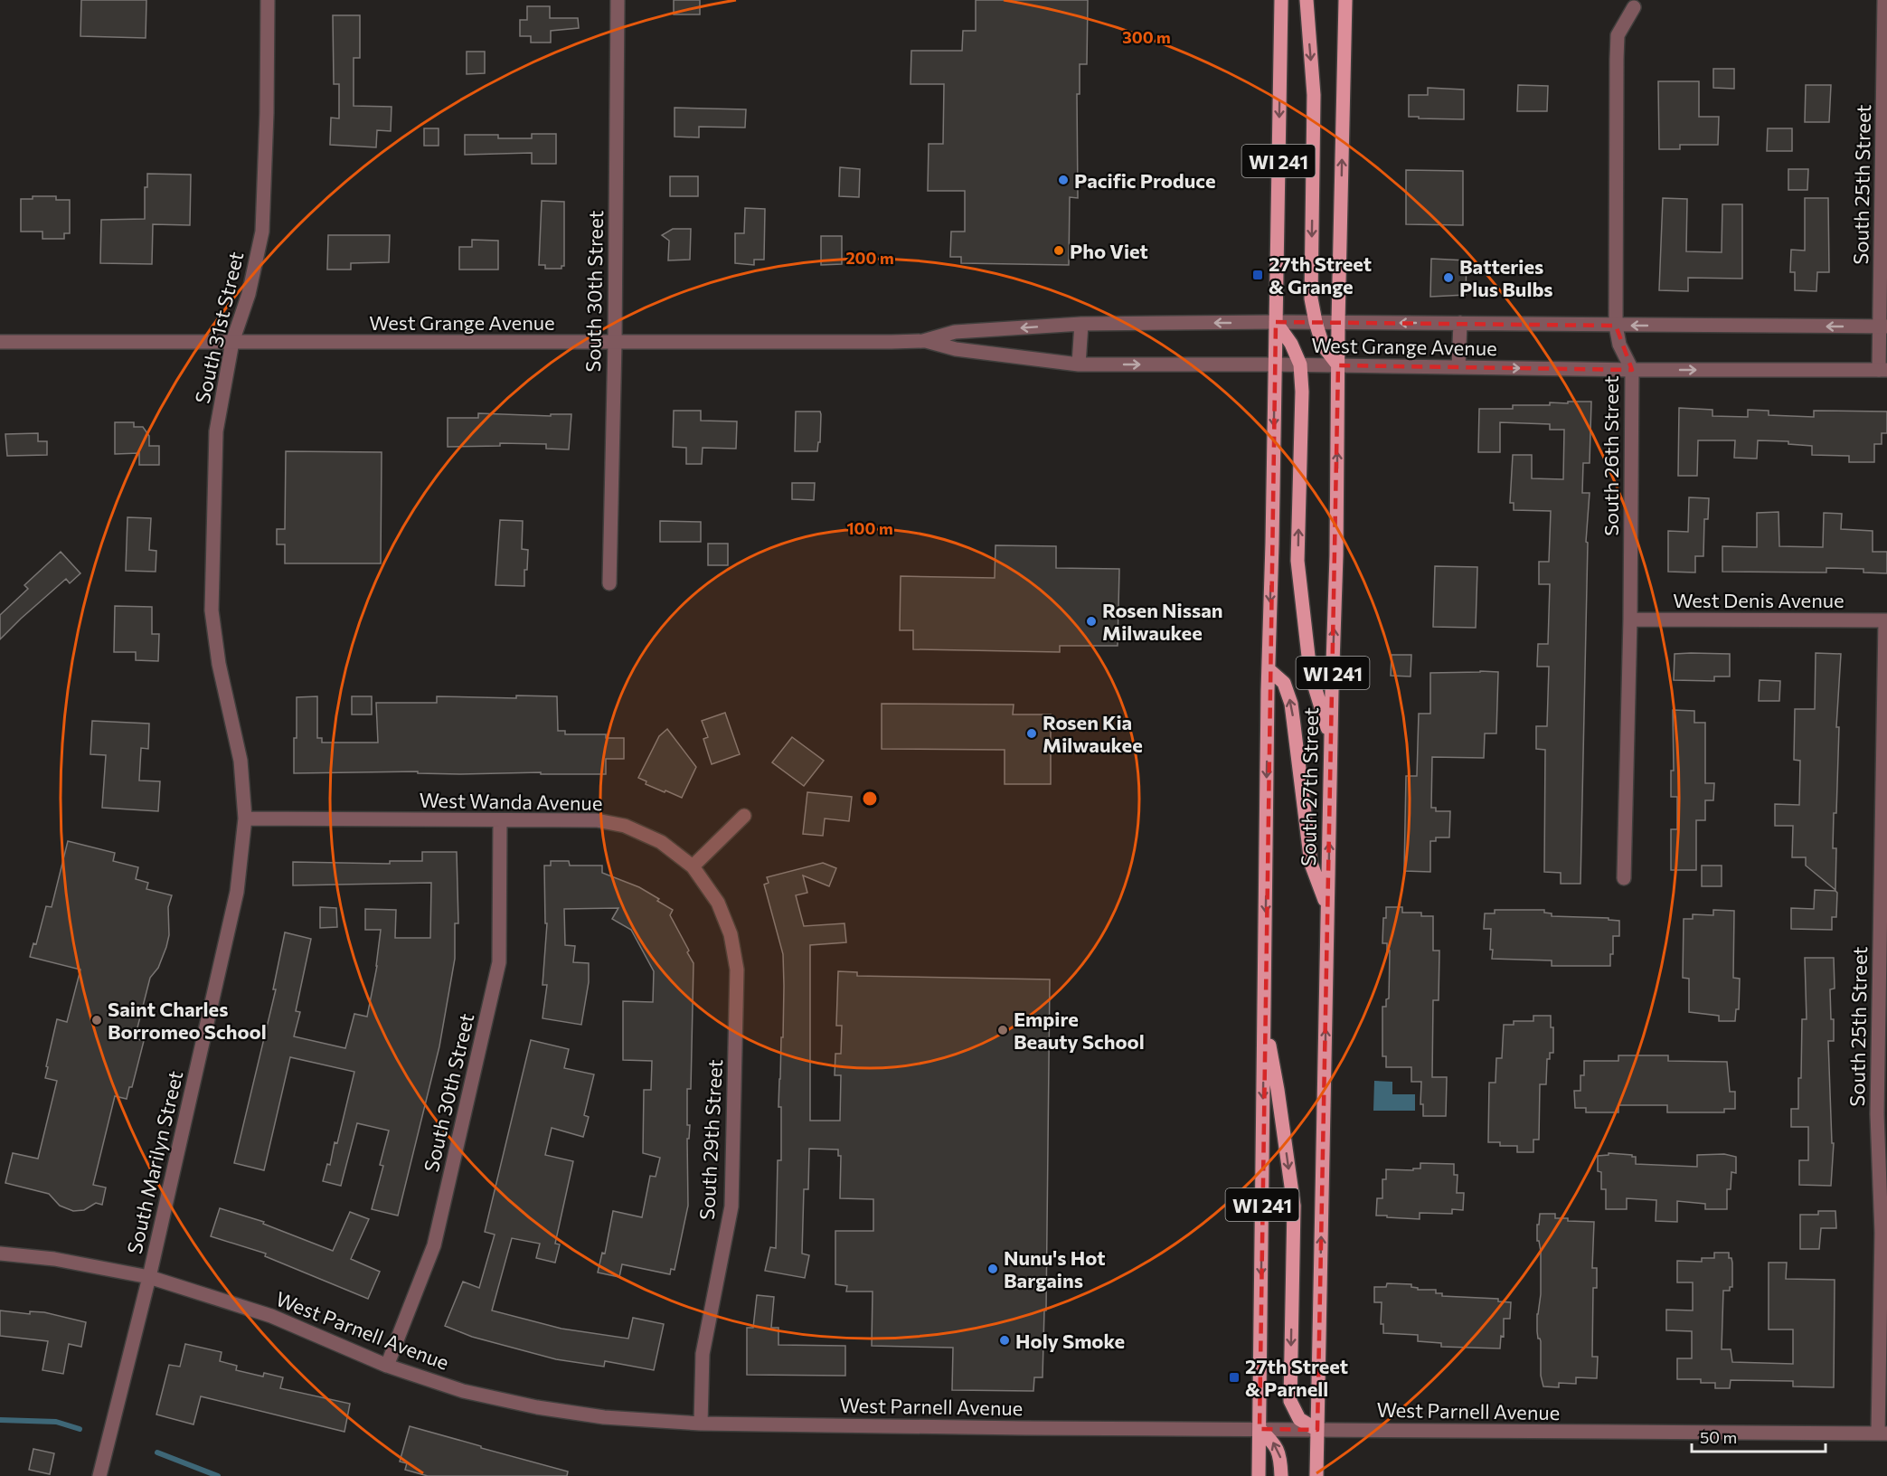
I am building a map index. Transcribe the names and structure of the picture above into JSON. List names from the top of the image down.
{
  "streets": {
    "main road": ["WI 241", "South 27th Street"],
    "street": [
      "South 25th Street",
      "South 30th Street",
      "West Grange Avenue",
      "South 31st Street",
      "South 26th Street",
      "West Denis Avenue",
      "West Wanda Avenue",
      "South 29th Street",
      "South Marilyn Street",
      "West Parnell Avenue"
    ]
  },
  "crossings": [
    ["South 25th Street", "West Grange Avenue"],
    ["South 25th Street", "West Denis Avenue"],
    ["South 25th Street", "West Parnell Avenue"],
    ["South 30th Street", "West Grange Avenue"],
    ["South 30th Street", "West Wanda Avenue"],
    ["South 30th Street", "West Parnell Avenue"],
    ["West Grange Avenue", "South 31st Street"],
    ["West Grange Avenue", "South 26th Street"],
    ["West Grange Avenue", "South 27th Street"],
    ["South 31st Street", "South Marilyn Street"],
    ["South 26th Street", "West Denis Avenue"],
    ["South 27th Street", "West Parnell Avenue"],
    ["West Wanda Avenue", "South 29th Street"],
    ["West Wanda Avenue", "South Marilyn Street"],
    ["South 29th Street", "West Parnell Avenue"],
    ["South Marilyn Street", "West Parnell Avenue"]
  ],
  "places": {
    "other": [
      "Pacific Produce",
      "Pho Viet",
      "Batteries Plus Bulbs",
      "Rosen Nissan Milwaukee",
      "Rosen Kia Milwaukee",
      "Saint Charles Borromeo School",
      "Empire Beauty School",
      "Nunu's Hot Bargains",
      "Holy Smoke"
    ],
    "transit": ["27th Street & Grange", "27th Street & Parnell"]
  },
  "scale_bar": "50 m",
  "rings": ["300 m", "200 m", "100 m"]
}
